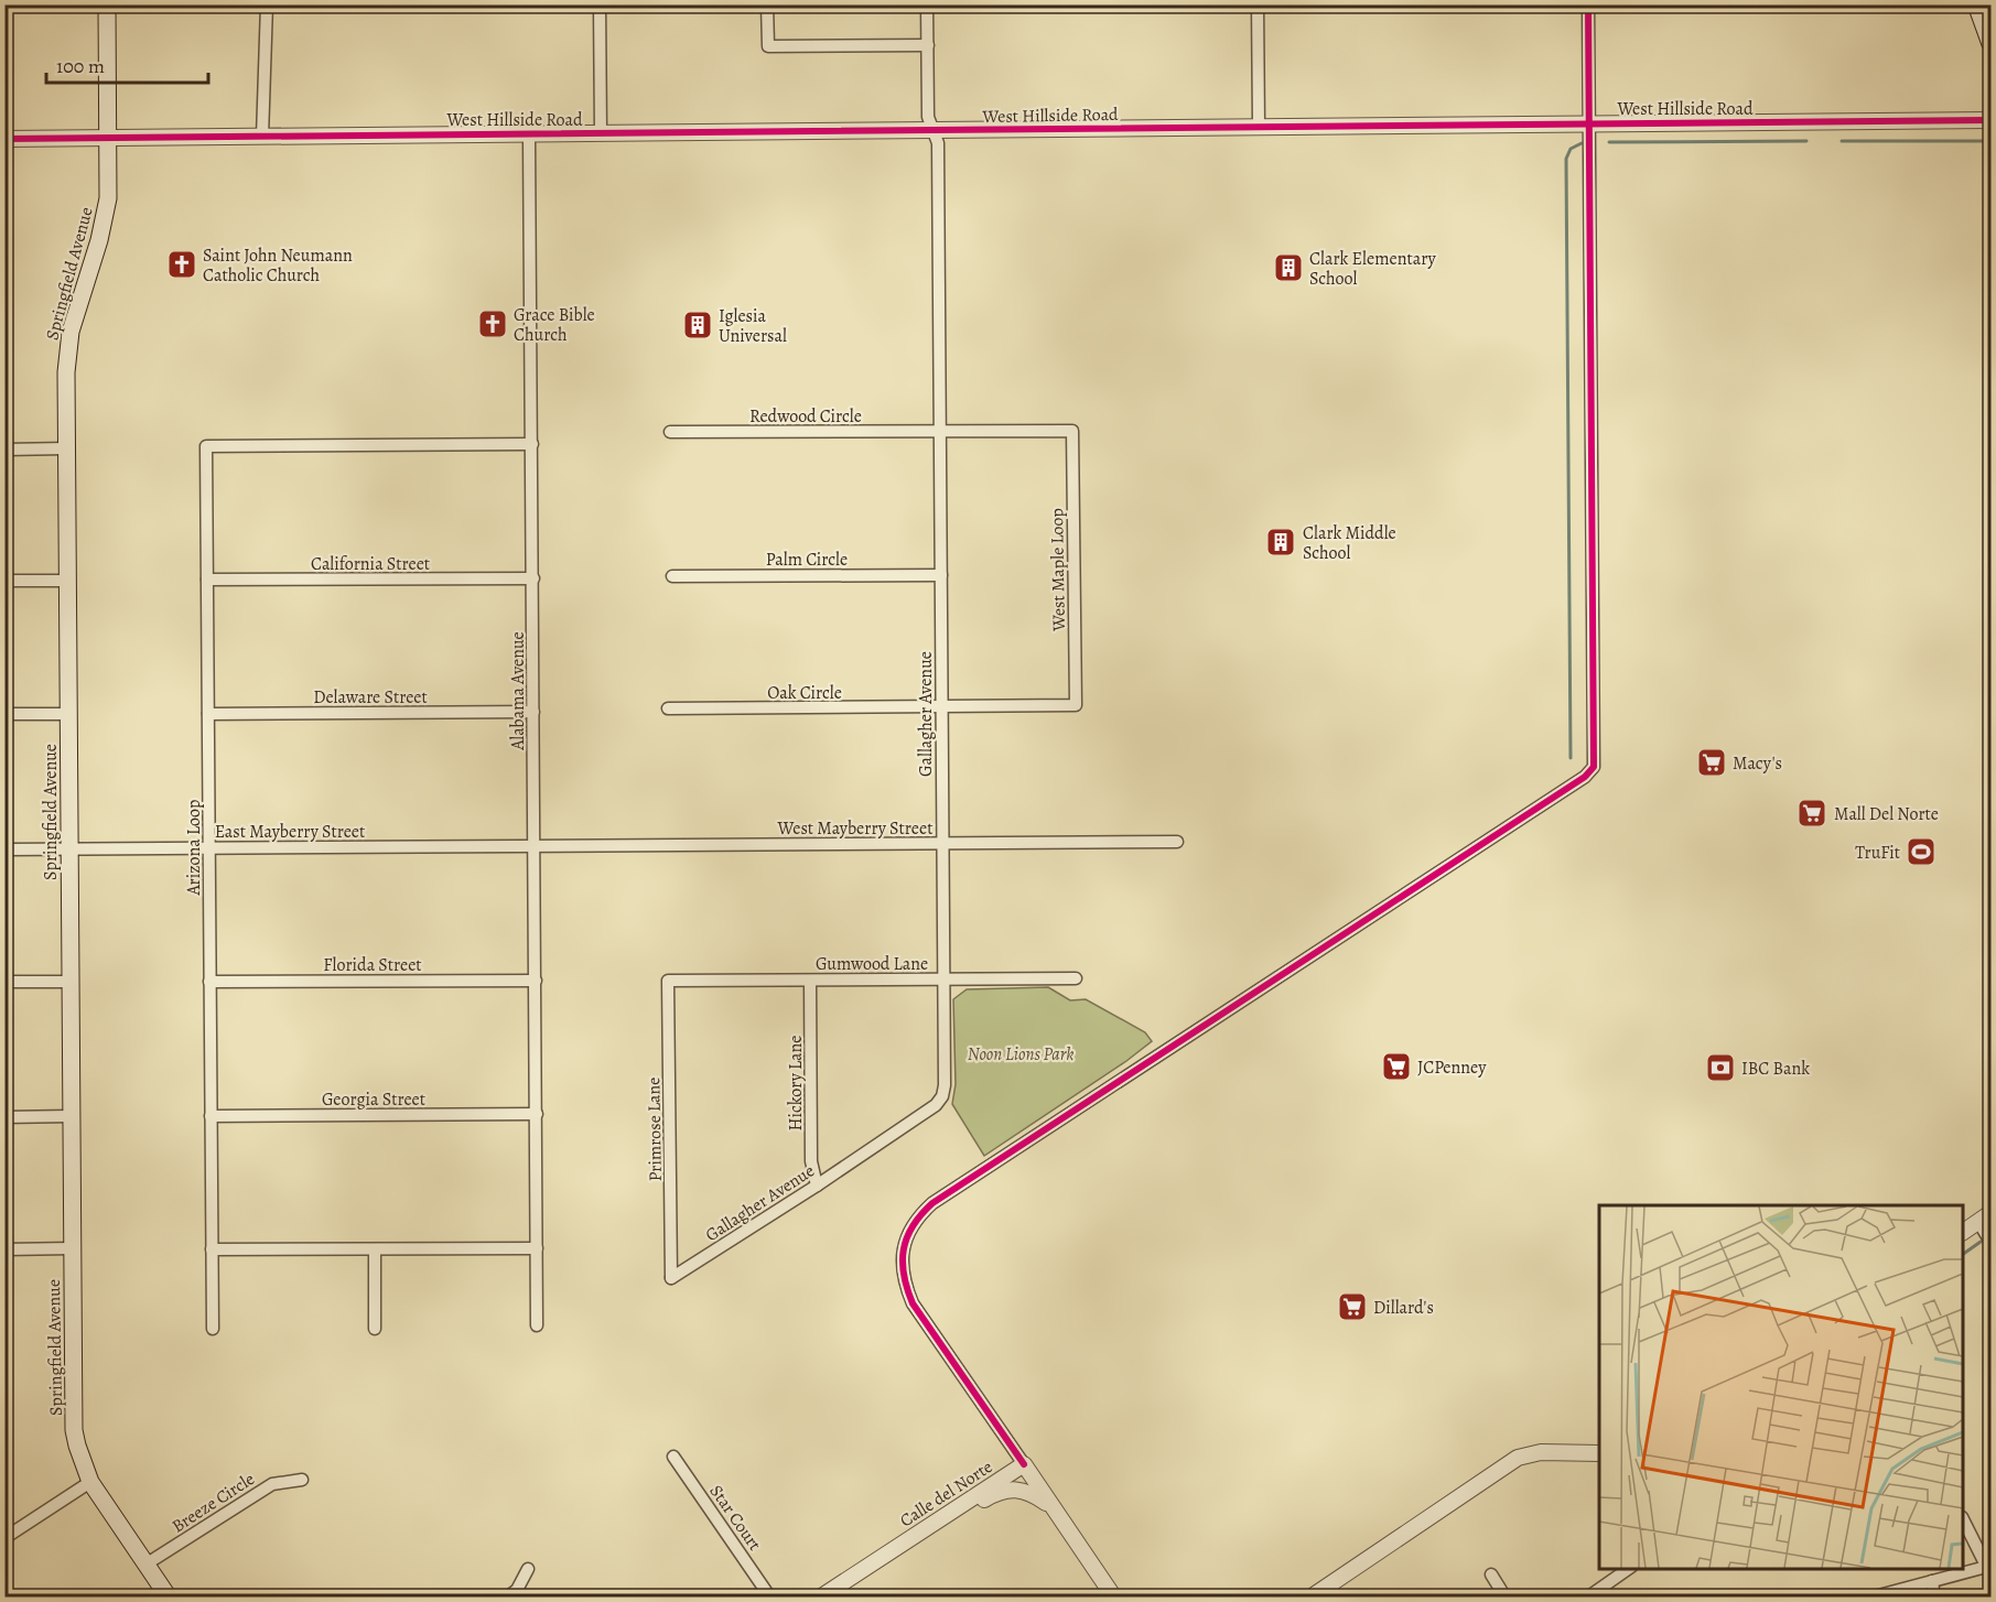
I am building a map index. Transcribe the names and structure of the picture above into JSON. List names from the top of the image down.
{
  "streets": {
    "main road": ["Springfield Avenue"],
    "street": [
      "West Hillside Road",
      "Redwood Circle",
      "Palm Circle",
      "California Street",
      "West Maple Loop",
      "Alabama Avenue",
      "Oak Circle",
      "Delaware Street",
      "Gallagher Avenue",
      "West Mayberry Street",
      "East Mayberry Street",
      "Arizona Loop",
      "Gumwood Lane",
      "Florida Street",
      "Hickory Lane",
      "Georgia Street",
      "Primrose Lane",
      "Calle del Norte",
      "Breeze Circle",
      "Star Court"
    ]
  },
  "crossings": [
    ["West Hillside Road", "Springfield Avenue"],
    ["West Hillside Road", "Alabama Avenue"],
    ["West Hillside Road", "Gallagher Avenue"],
    ["Springfield Avenue", "East Mayberry Street"],
    ["Springfield Avenue", "Breeze Circle"],
    ["Redwood Circle", "West Maple Loop"],
    ["Redwood Circle", "Gallagher Avenue"],
    ["Palm Circle", "Gallagher Avenue"],
    ["California Street", "Alabama Avenue"],
    ["California Street", "Arizona Loop"],
    ["West Maple Loop", "Oak Circle"],
    ["West Maple Loop", "Gallagher Avenue"],
    ["Alabama Avenue", "Delaware Street"],
    ["Alabama Avenue", "West Mayberry Street"],
    ["Alabama Avenue", "East Mayberry Street"],
    ["Alabama Avenue", "Arizona Loop"],
    ["Alabama Avenue", "Florida Street"],
    ["Alabama Avenue", "Georgia Street"],
    ["Oak Circle", "Gallagher Avenue"],
    ["Delaware Street", "Arizona Loop"],
    ["Gallagher Avenue", "West Mayberry Street"],
    ["Gallagher Avenue", "Gumwood Lane"],
    ["Gallagher Avenue", "Hickory Lane"],
    ["Gallagher Avenue", "Primrose Lane"],
    ["West Mayberry Street", "East Mayberry Street"],
    ["East Mayberry Street", "Arizona Loop"],
    ["Arizona Loop", "Florida Street"],
    ["Arizona Loop", "Georgia Street"],
    ["Gumwood Lane", "Hickory Lane"],
    ["Gumwood Lane", "Primrose Lane"]
  ],
  "parks": ["Noon Lions Park"],
  "places": {
    "church": ["Saint John Neumann Catholic Church", "Grace Bible Church"],
    "building": ["Clark Elementary School", "Iglesia Universal", "Clark Middle School"],
    "supermarket": [
      "Macy's",
      "Mall Del Norte",
      "JCPenney",
      "Dillard's"
    ],
    "sports": ["TruFit"],
    "bank": ["IBC Bank"]
  },
  "scale_bar": "100 m"
}
